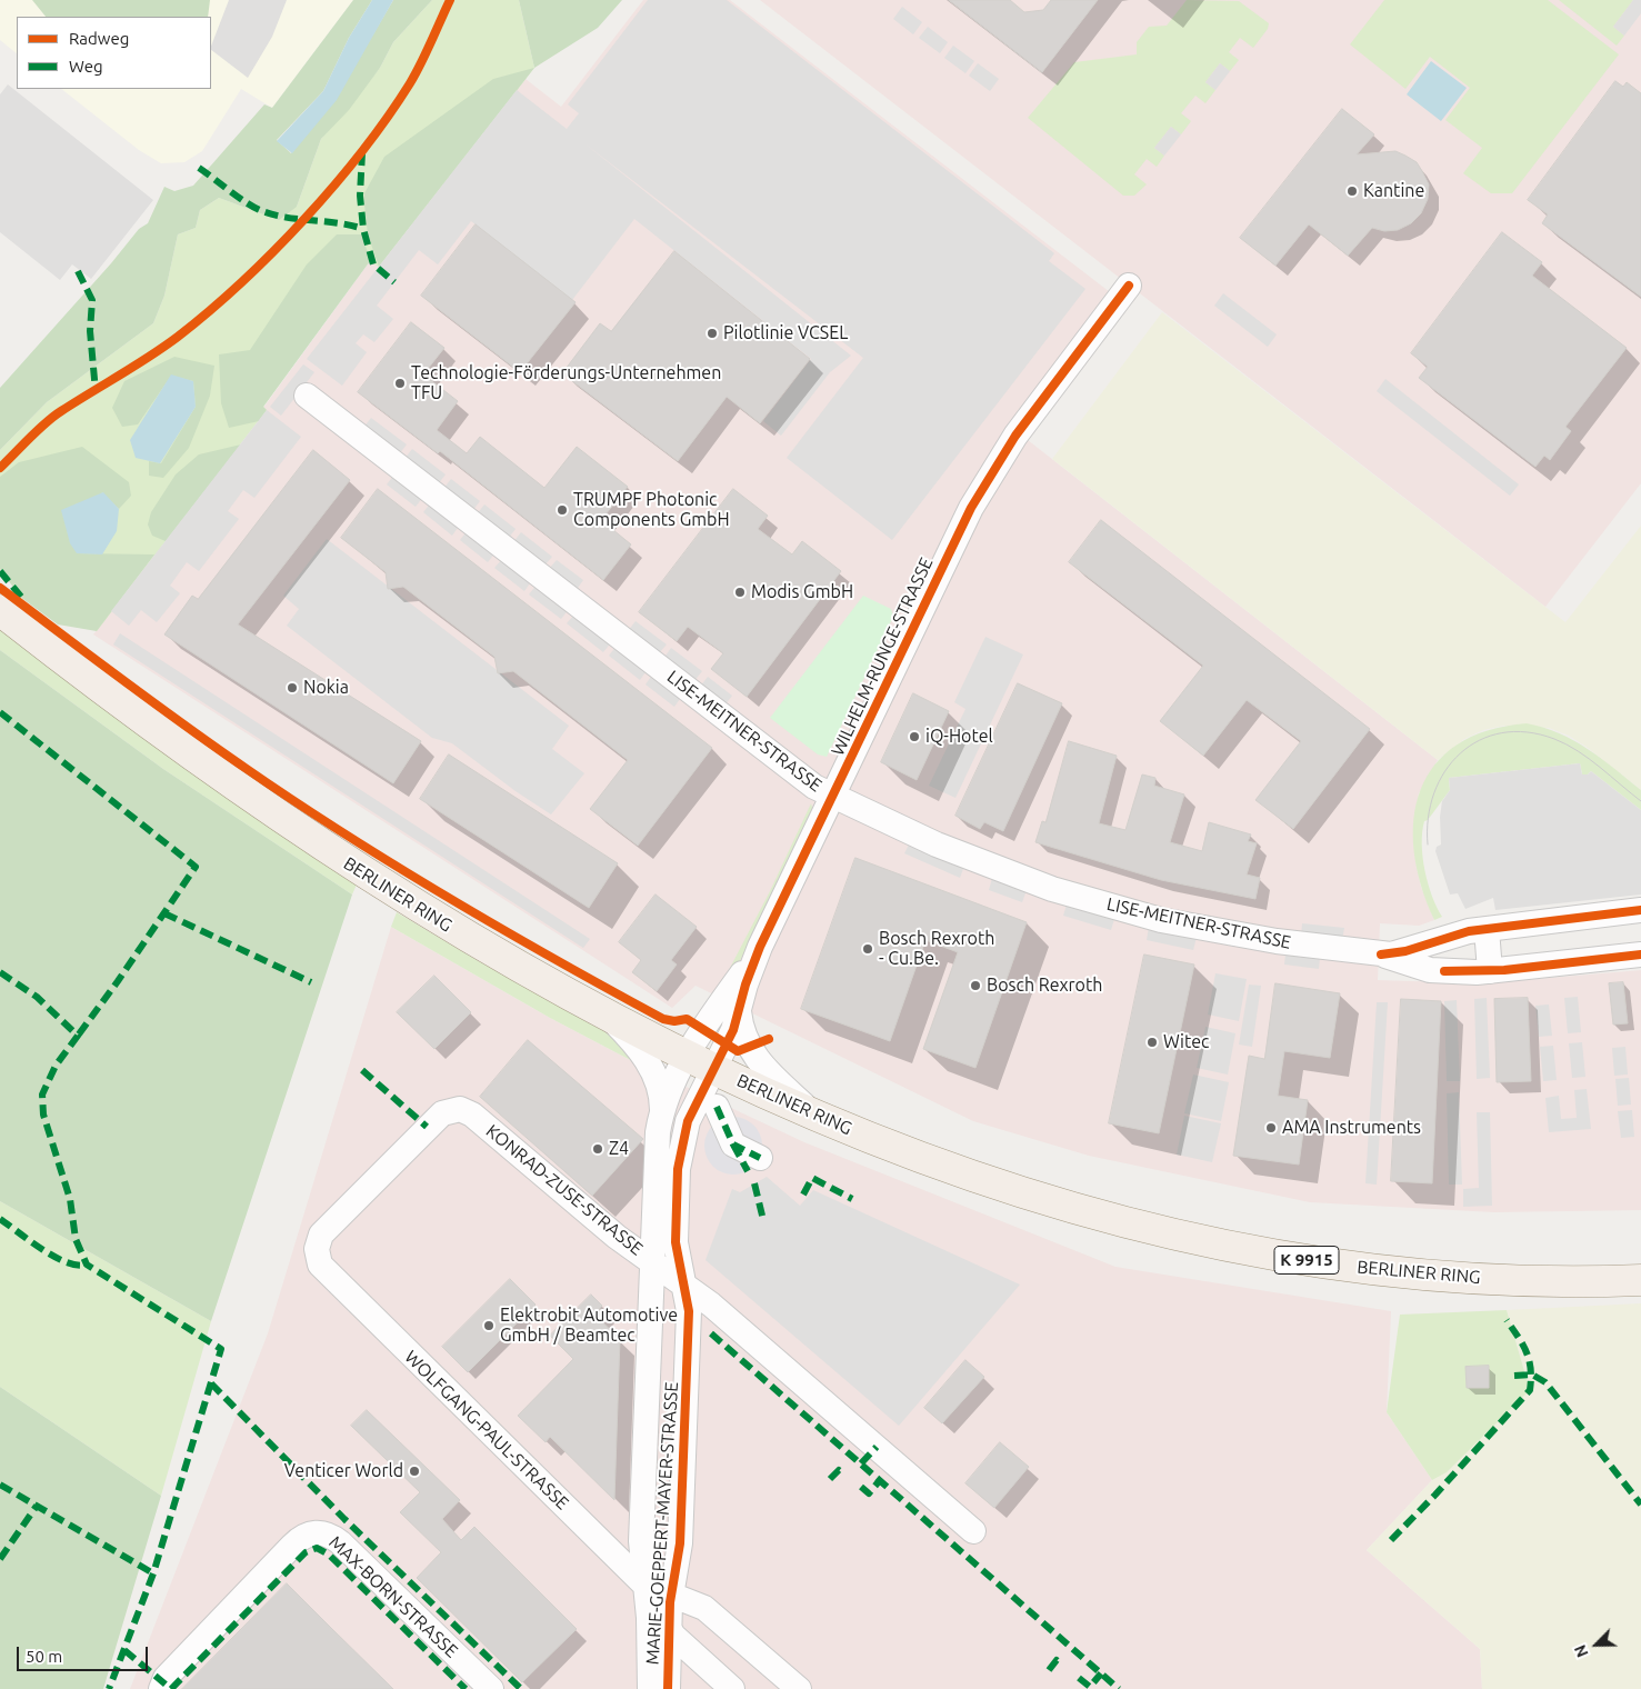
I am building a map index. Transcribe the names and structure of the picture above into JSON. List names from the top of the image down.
{
  "streets": {
    "main road": ["BERLINER RING", "K 9915"],
    "street": [
      "WILHELM-RUNGE-STRASSE",
      "LISE-MEITNER-STRASSE",
      "KONRAD-ZUSE-STRASSE",
      "WOLFGANG-PAUL-STRASSE",
      "MARIE-GOEPPERT-MAYER-STRASSE",
      "MAX-BORN-STRASSE"
    ]
  },
  "crossings": [
    ["WILHELM-RUNGE-STRASSE", "LISE-MEITNER-STRASSE"],
    ["WILHELM-RUNGE-STRASSE", "BERLINER RING"],
    ["WILHELM-RUNGE-STRASSE", "MARIE-GOEPPERT-MAYER-STRASSE"],
    ["BERLINER RING", "MARIE-GOEPPERT-MAYER-STRASSE"],
    ["KONRAD-ZUSE-STRASSE", "WOLFGANG-PAUL-STRASSE"],
    ["KONRAD-ZUSE-STRASSE", "MARIE-GOEPPERT-MAYER-STRASSE"],
    ["WOLFGANG-PAUL-STRASSE", "MARIE-GOEPPERT-MAYER-STRASSE"]
  ],
  "places": [
    "Kantine",
    "Pilotlinie VCSEL",
    "Technologie-Förderungs-Unternehmen TFU",
    "TRUMPF Photonic Components GmbH",
    "Modis GmbH",
    "Nokia",
    "iQ-Hotel",
    "Bosch Rexroth - Cu.Be.",
    "Bosch Rexroth",
    "Witec",
    "AMA Instruments",
    "Z4",
    "Elektrobit Automotive GmbH / Beamtec",
    "Venticer World"
  ],
  "legend": ["Radweg", "Weg"],
  "scale_bar": "50 m",
  "north": "bottom left"
}
